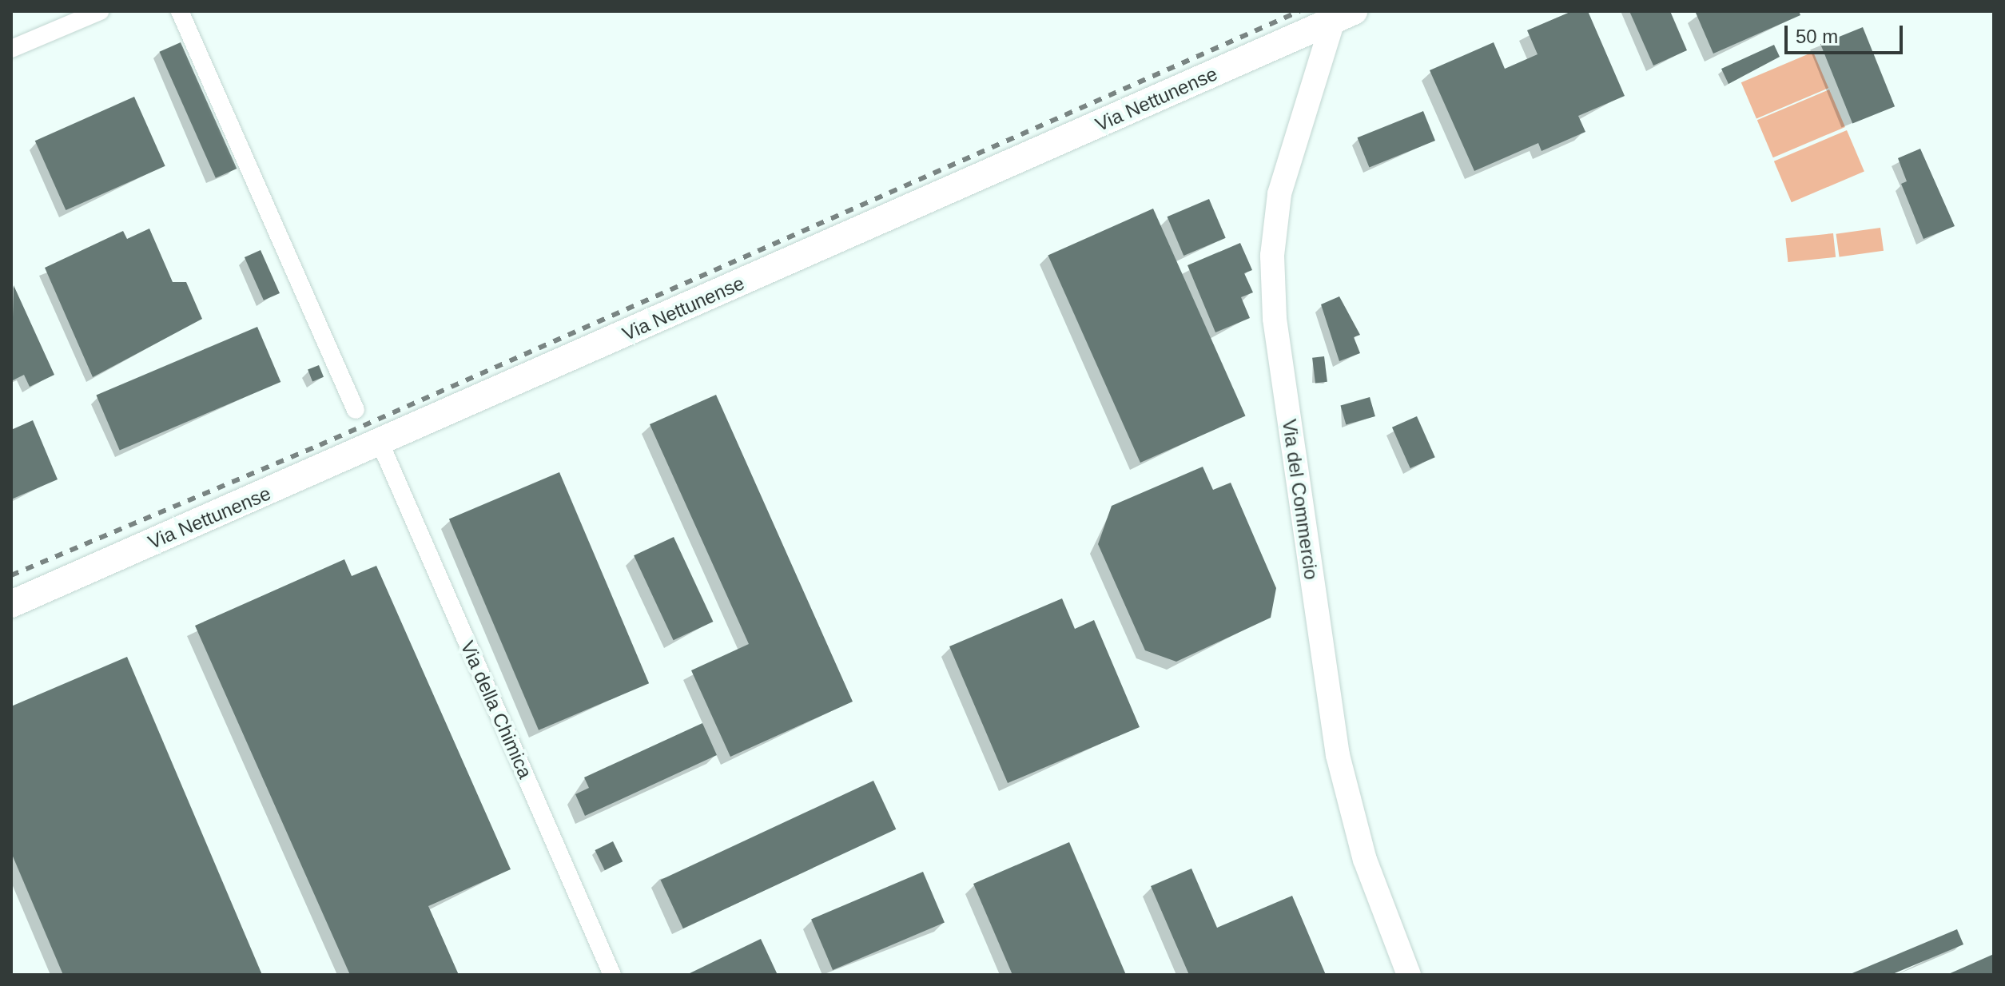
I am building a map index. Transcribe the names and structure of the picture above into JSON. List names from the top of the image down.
{
  "streets": {
    "main road": ["Via Nettunense"],
    "street": ["Via del Commercio", "Via della Chimica"]
  },
  "crossings": [
    ["Via Nettunense", "Via del Commercio"],
    ["Via Nettunense", "Via della Chimica"]
  ],
  "scale_bar": "50 m"
}
